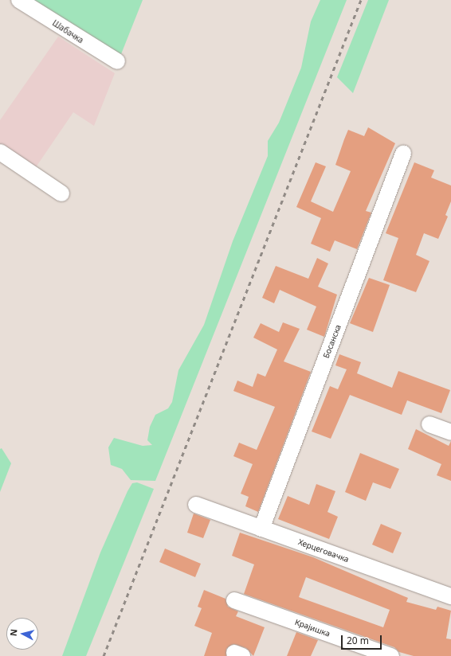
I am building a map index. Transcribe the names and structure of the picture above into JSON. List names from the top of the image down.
{
  "streets": {
    "street": [
      "Шабачка",
      "Босанска",
      "Херцеговачка",
      "Крајишка"
    ]
  },
  "crossings": [
    ["Босанска", "Херцеговачка"]
  ],
  "scale_bar": "20 m",
  "north": "left"
}
